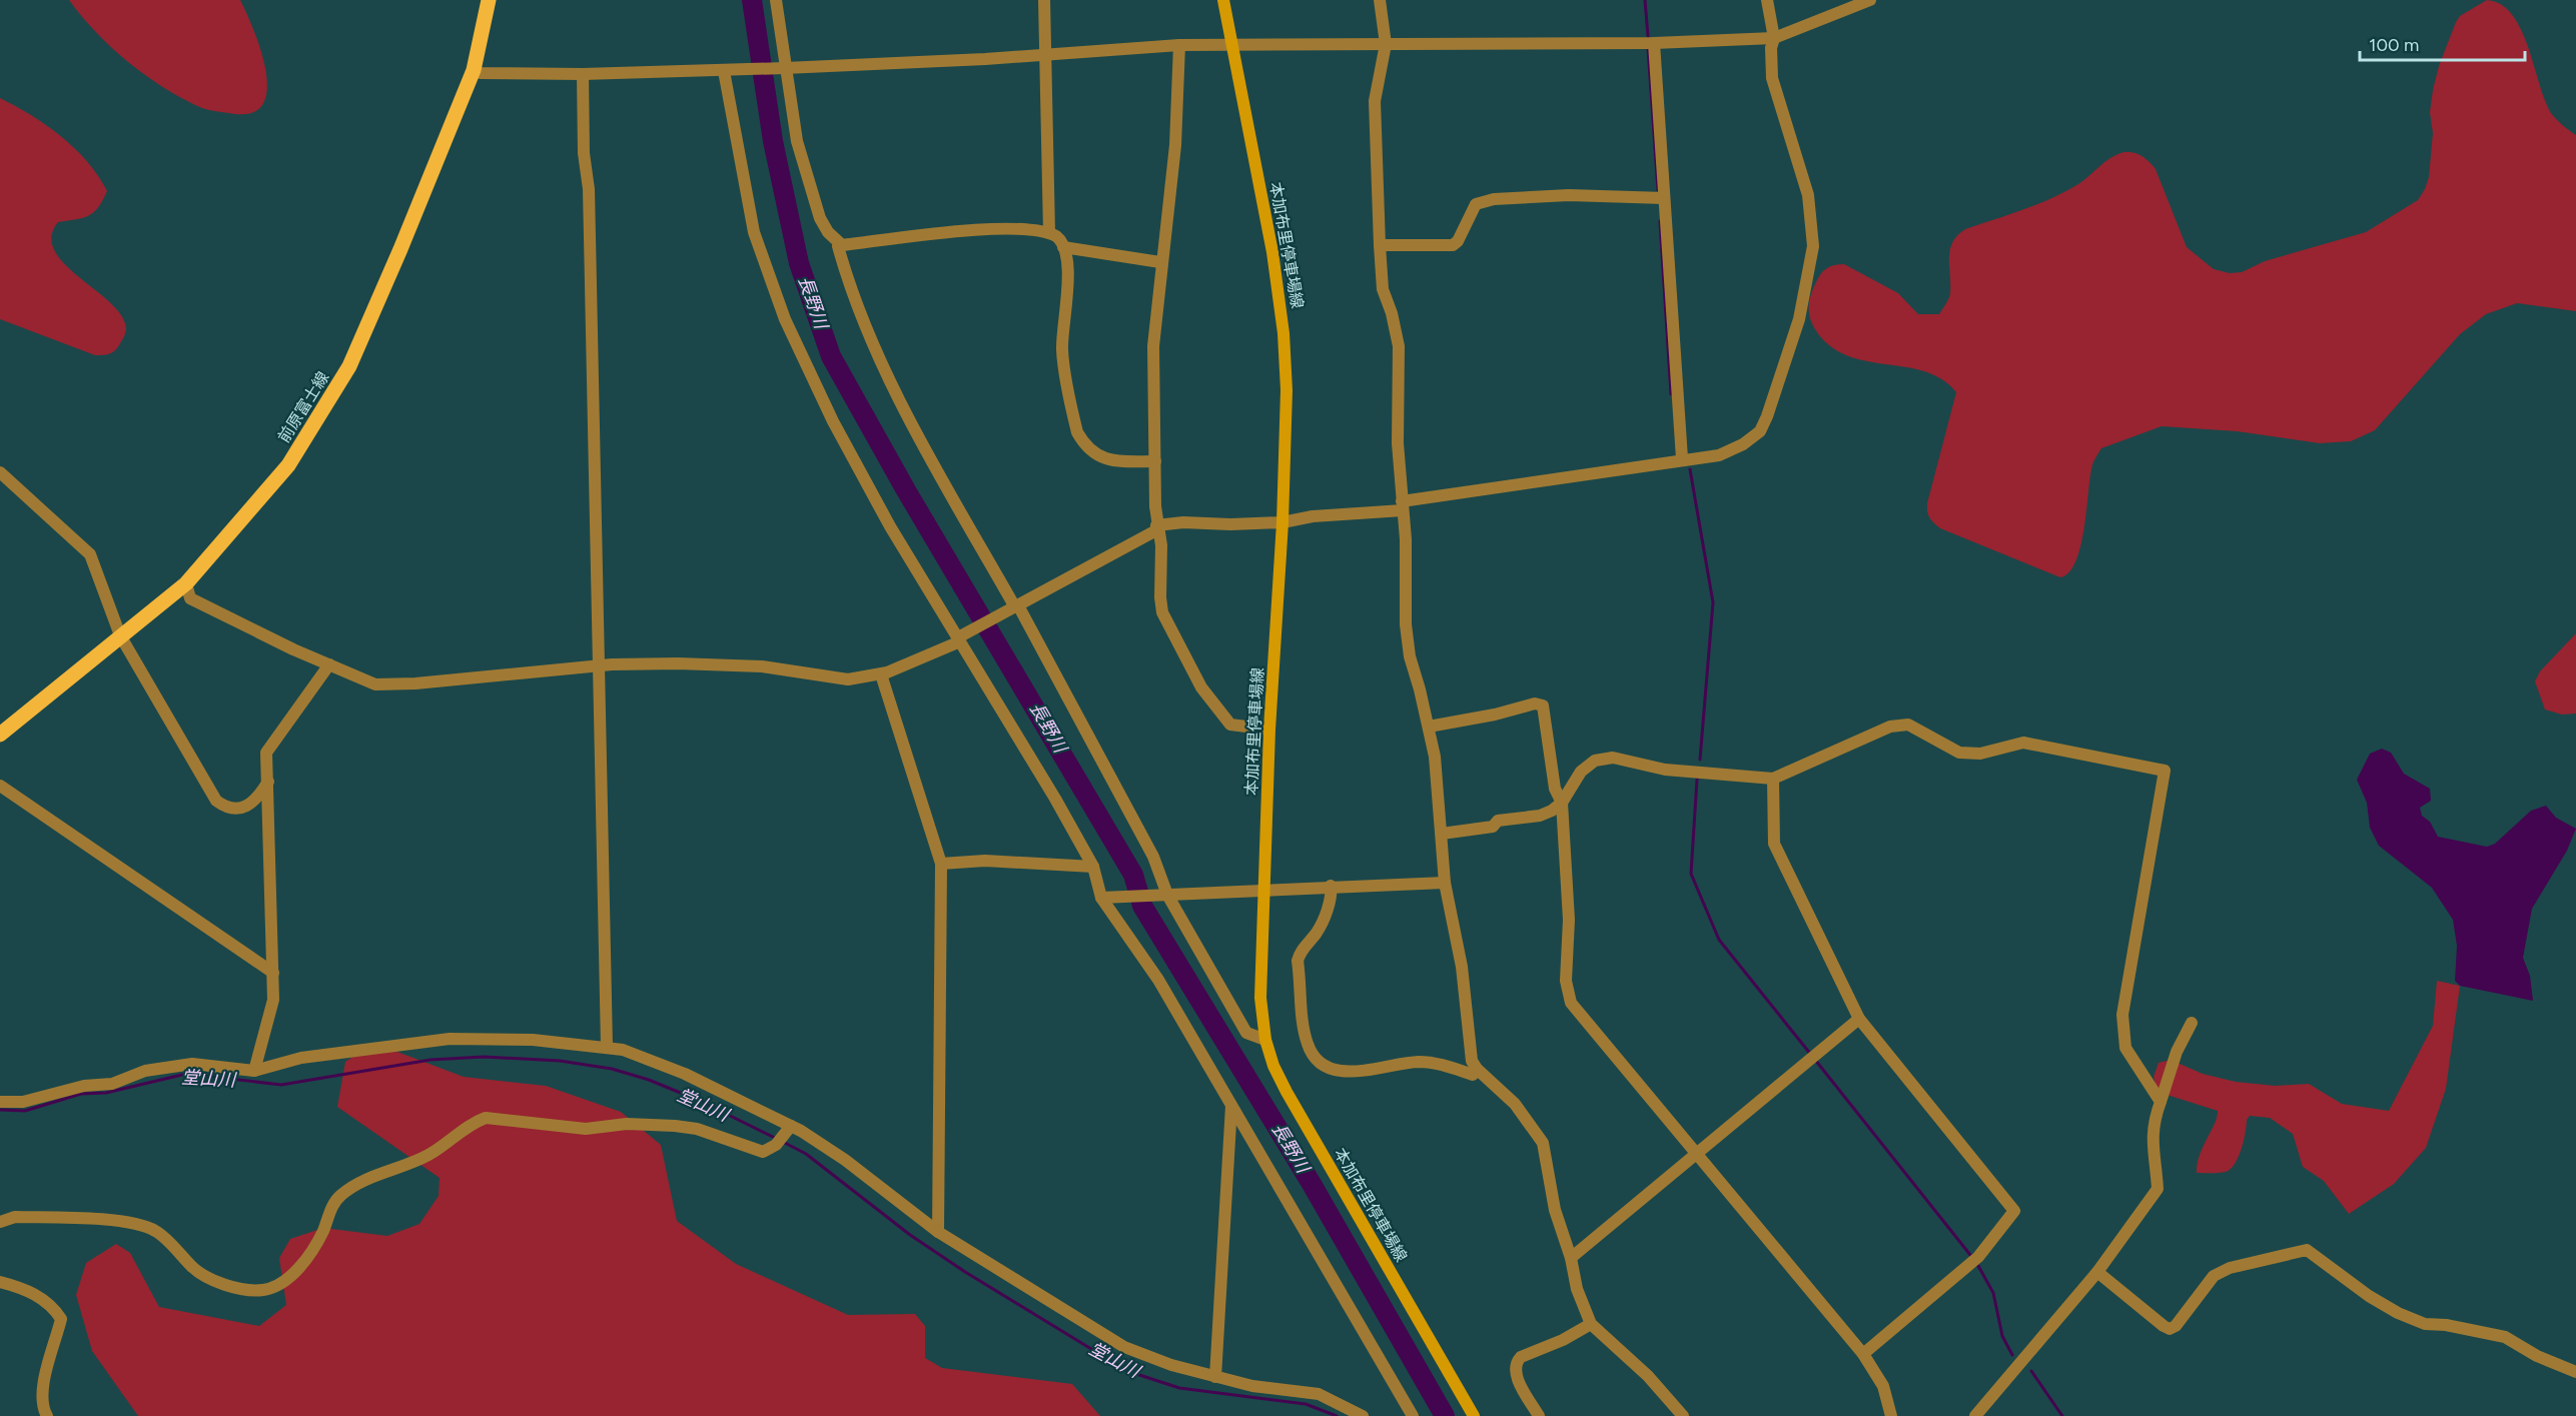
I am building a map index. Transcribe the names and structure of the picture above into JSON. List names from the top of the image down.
{
  "streets": {
    "main road": ["本加布里停車場線", "前原富士線"]
  },
  "water": ["長野川", "堂山川"],
  "scale_bar": "100 m"
}
